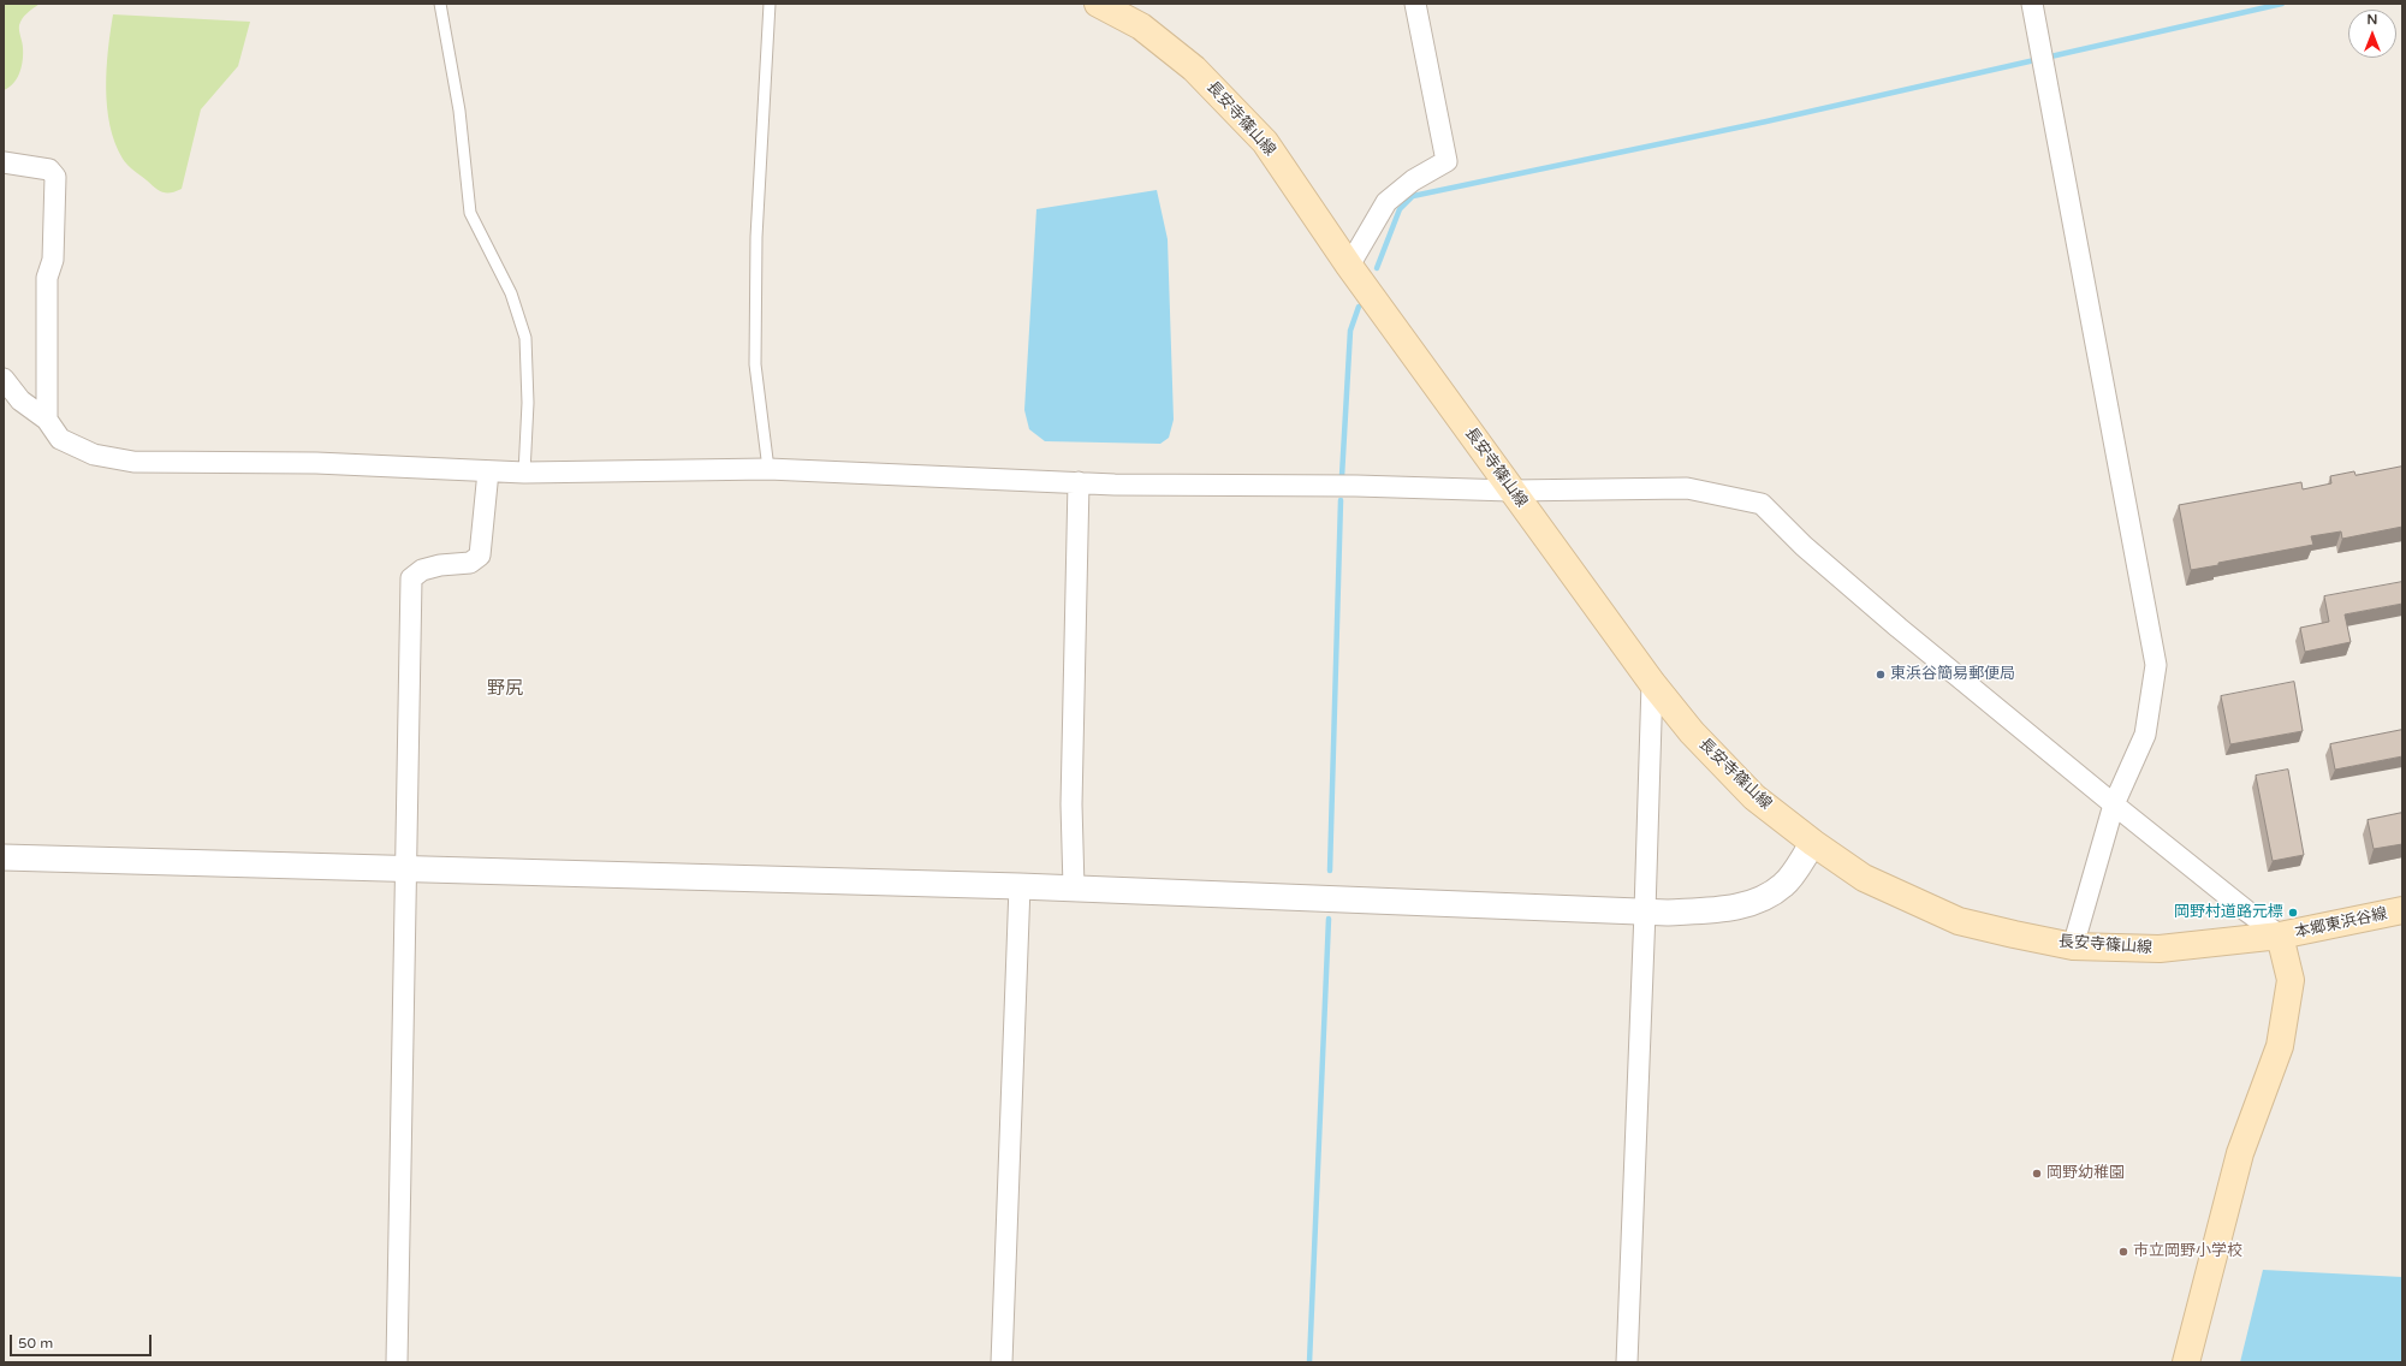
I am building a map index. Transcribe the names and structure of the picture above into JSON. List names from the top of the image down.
{
  "streets": {
    "main road": ["長安寺篠山線", "本郷東浜谷線"]
  },
  "crossings": [
    ["長安寺篠山線", "本郷東浜谷線"]
  ],
  "districts": ["野尻"],
  "places": [
    "東浜谷簡易郵便局",
    "岡野村道路元標",
    "岡野幼稚園",
    "市立岡野小学校"
  ],
  "scale_bar": "50 m",
  "north": "top"
}
